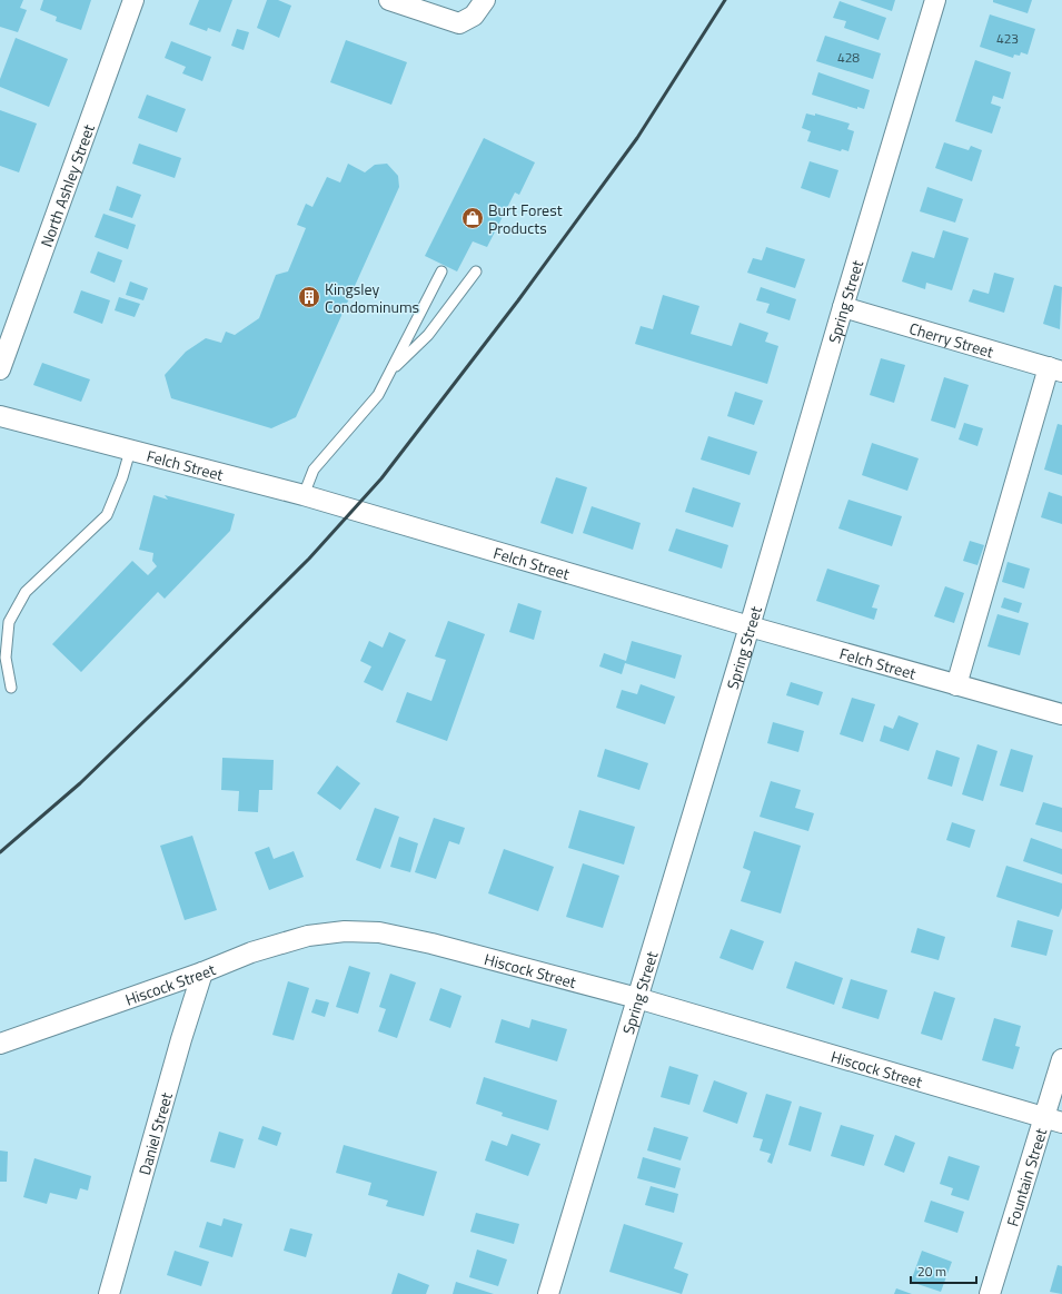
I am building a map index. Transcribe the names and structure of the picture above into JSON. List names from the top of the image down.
{
  "streets": {
    "street": [
      "North Ashley Street",
      "Spring Street",
      "Cherry Street",
      "Felch Street",
      "Hiscock Street",
      "Daniel Street",
      "Fountain Street"
    ]
  },
  "crossings": [
    ["Spring Street", "Cherry Street"],
    ["Spring Street", "Felch Street"],
    ["Spring Street", "Hiscock Street"],
    ["Hiscock Street", "Daniel Street"],
    ["Hiscock Street", "Fountain Street"]
  ],
  "places": {
    "shop": ["Burt Forest Products"],
    "building": ["Kingsley Condominums"]
  },
  "house_numbers": ["423", "428"],
  "scale_bar": "20 m"
}
